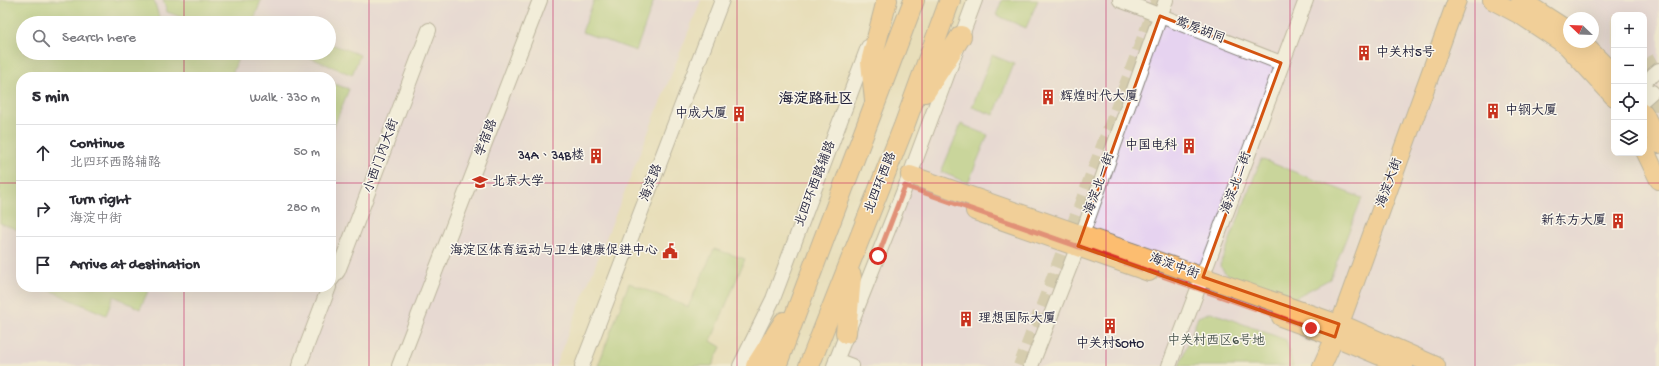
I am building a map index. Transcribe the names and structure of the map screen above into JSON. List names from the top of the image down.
{
  "streets": {
    "highway": ["北四环西路"],
    "main road": ["海淀大街", "海淀中街"],
    "street": [
      "莺房胡同",
      "学宿路",
      "小西门内大街",
      "海淀路",
      "海淀北二街",
      "北四环西路辅路",
      "海淀北一街"
    ]
  },
  "crossings": [
    ["莺房胡同", "海淀北二街"],
    ["莺房胡同", "海淀北一街"],
    ["海淀北二街", "海淀中街"],
    ["海淀大街", "海淀中街"],
    ["海淀北一街", "海淀中街"]
  ],
  "districts": ["海淀路社区"],
  "parks": ["中关村西区6号地"],
  "places": {
    "building": [
      "中关村5号",
      "辉煌时代大厦",
      "中钢大厦",
      "中成大厦",
      "中国电科",
      "34A、34B楼",
      "新东方大厦",
      "理想国际大厦",
      "中关村SOHO"
    ],
    "school or university": ["北京大学"],
    "public building": ["海淀区体育运动与卫生健康促进中心"]
  },
  "north": "top left",
  "page": {
    "map_buttons": ["+", "−"],
    "search": "Search here",
    "heading": ["5 min", "Walk · 330 m"],
    "list": [
      ["Continue", "北四环西路辅路", "50 m"],
      ["Turn right", "海淀中街", "280 m"],
      "Arrive at destination"
    ]
  }
}
